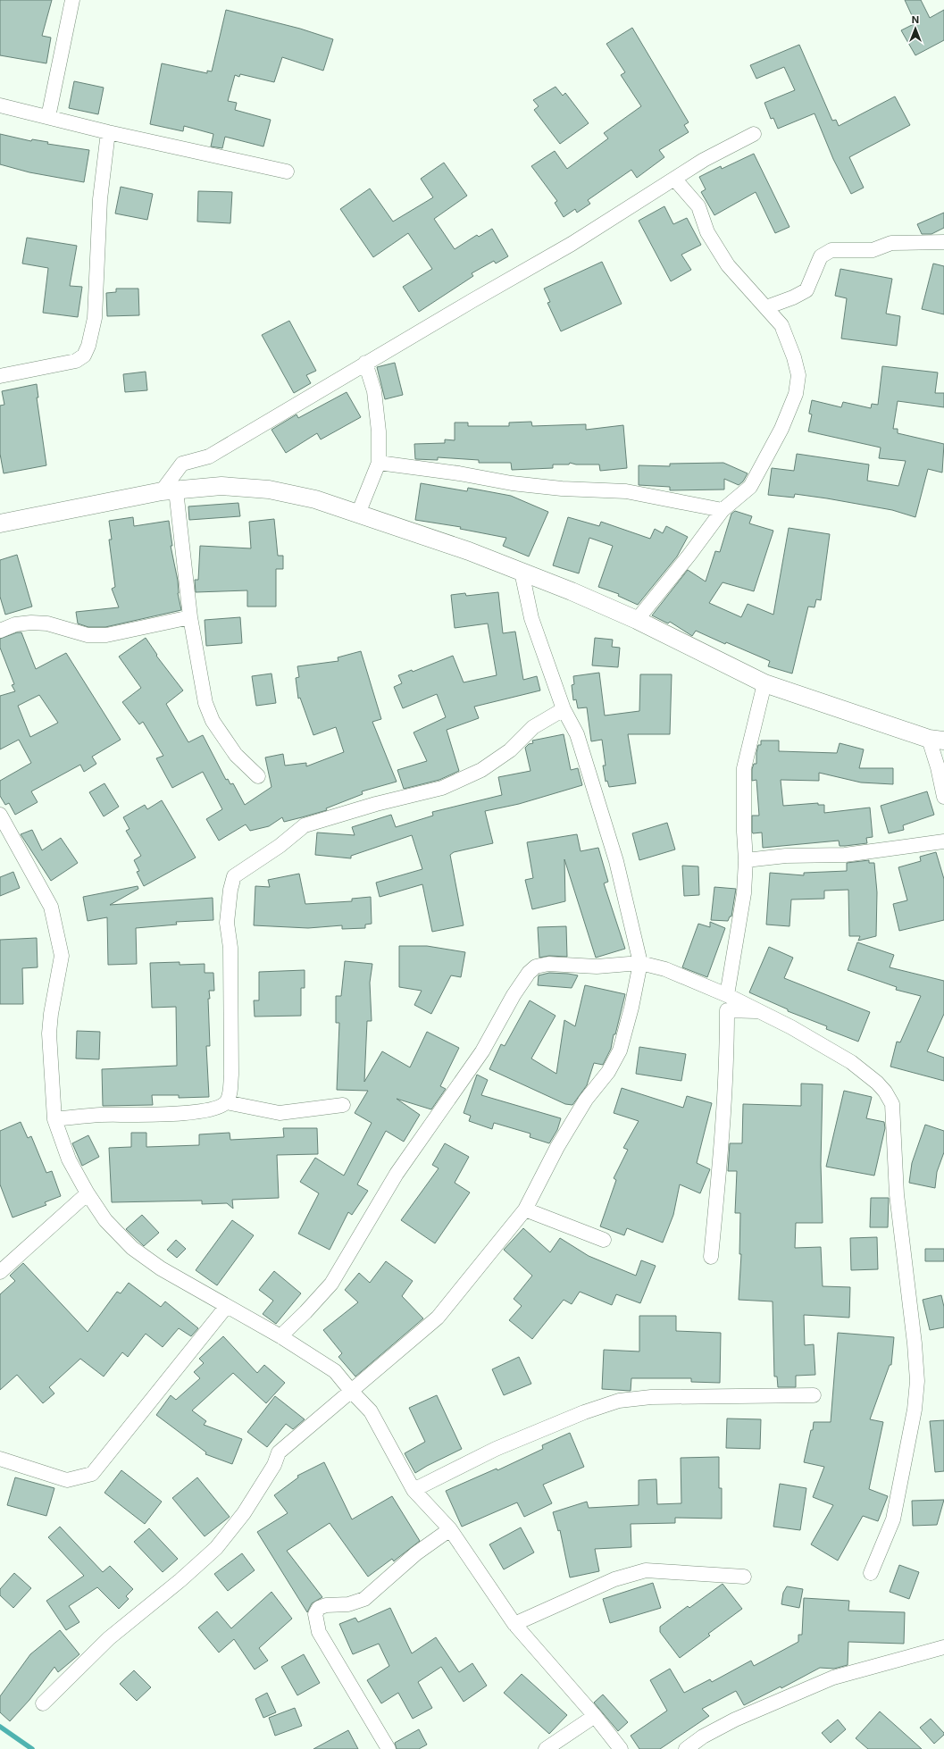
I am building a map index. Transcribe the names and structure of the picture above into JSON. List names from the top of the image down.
{
  "north": "top"
}
